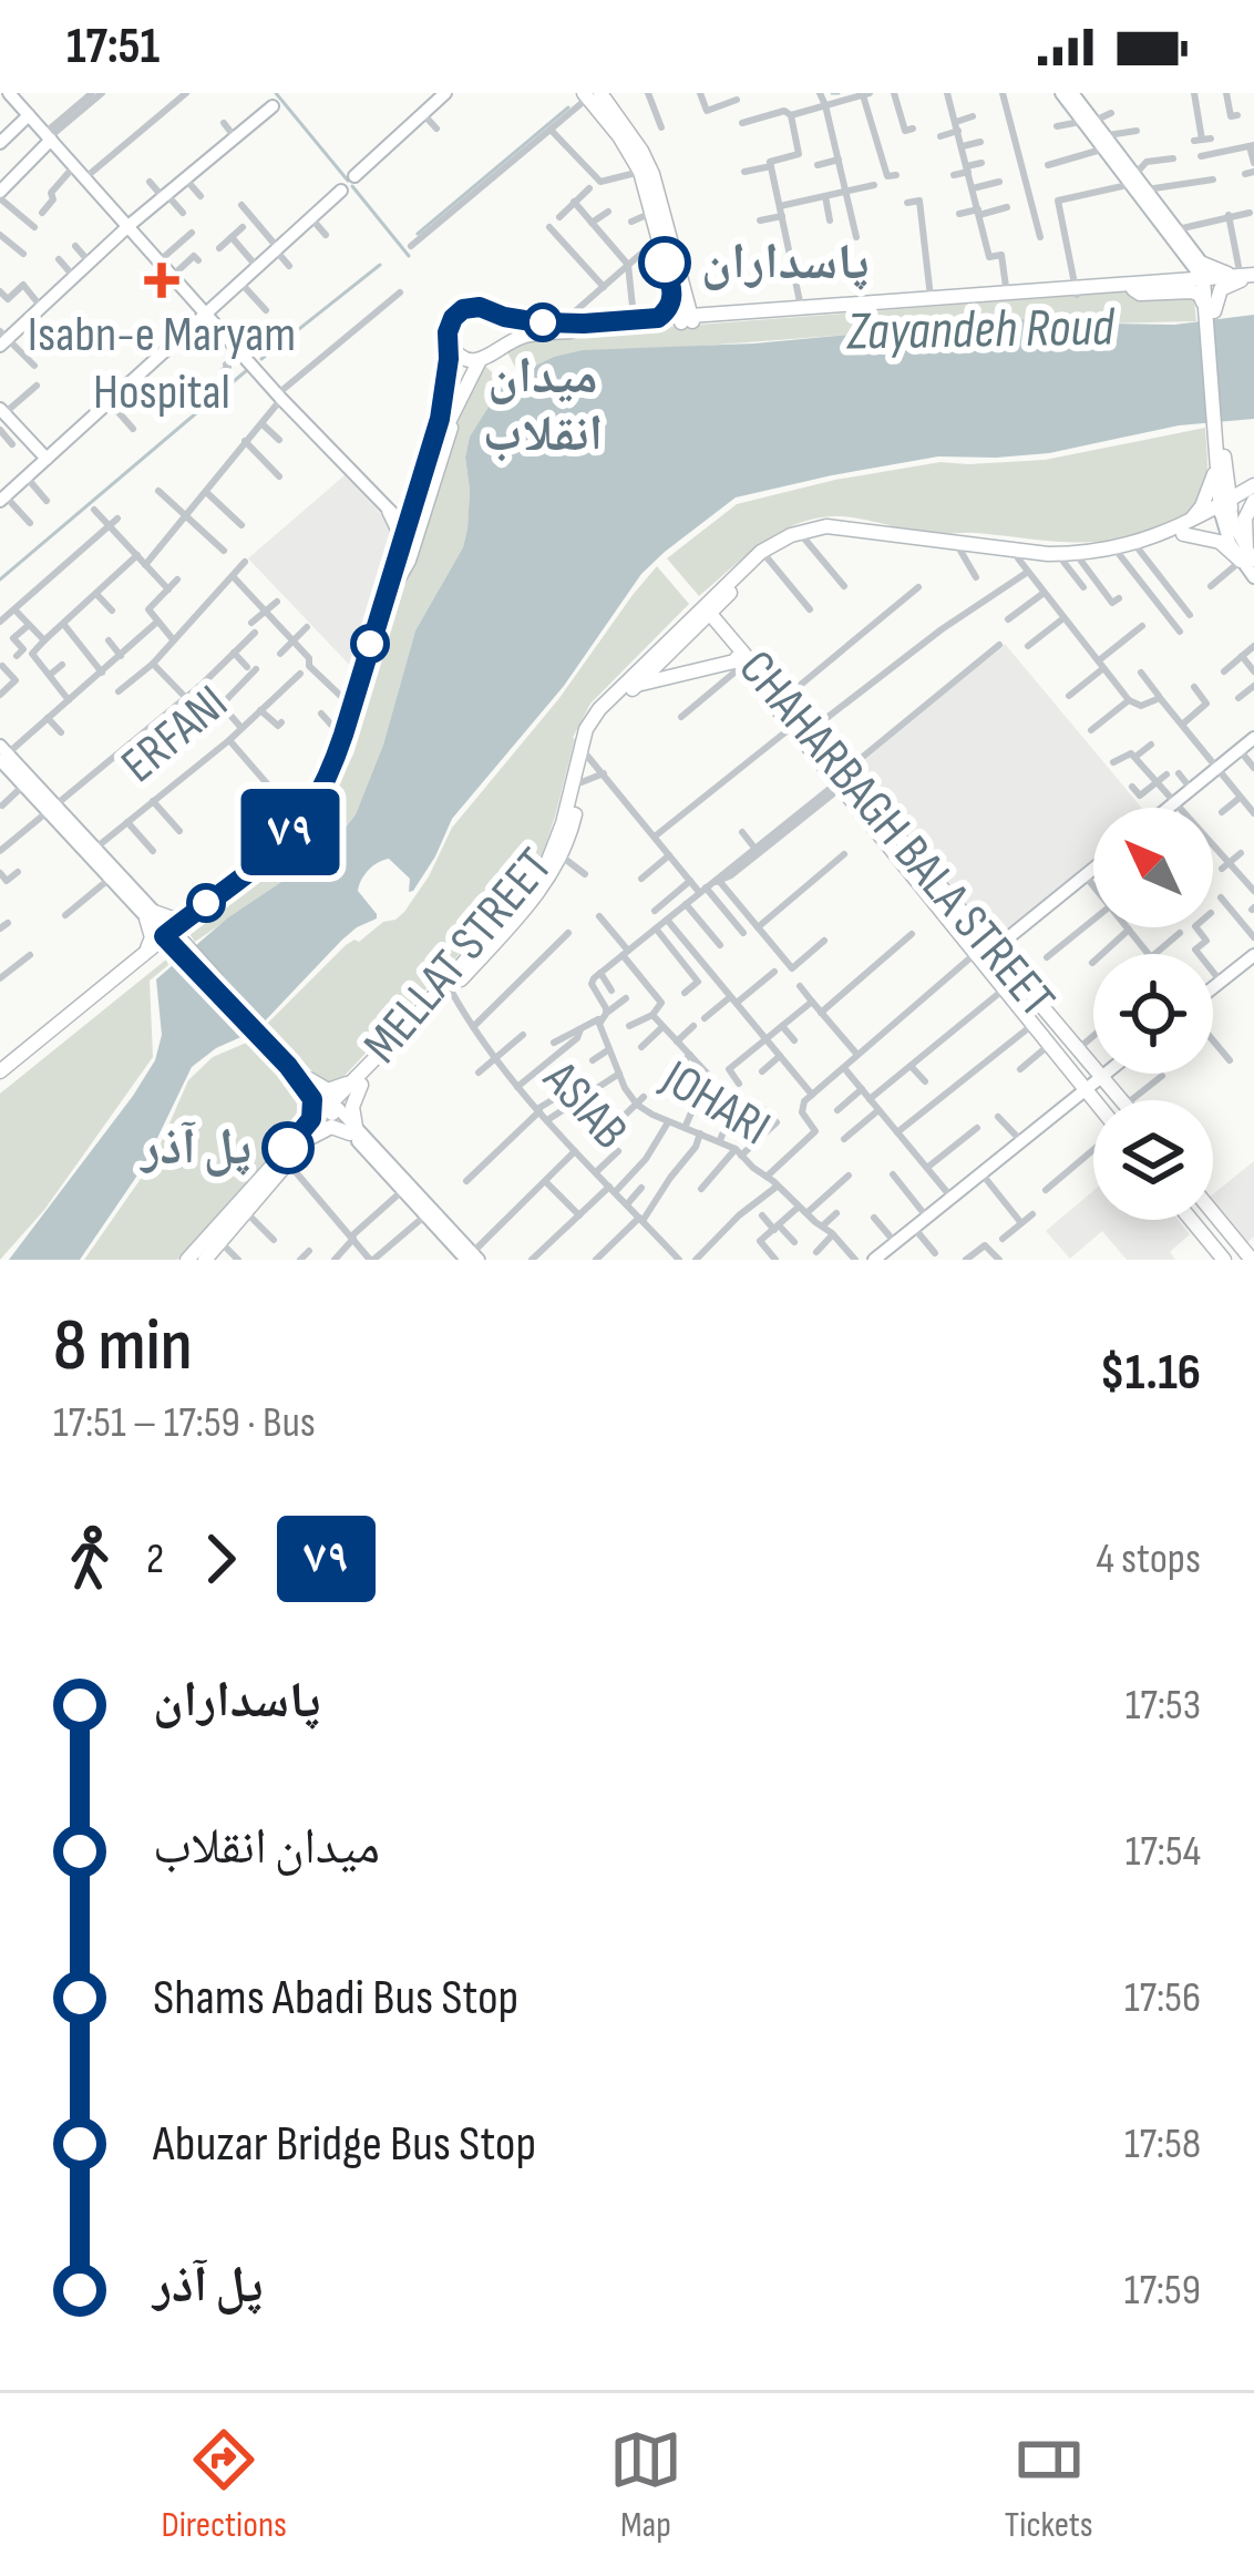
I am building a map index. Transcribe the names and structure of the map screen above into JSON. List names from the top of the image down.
{
  "streets": {
    "main road": ["CHAHARBAGH BALA STREET", "MELLAT STREET"],
    "street": ["ERFANI", "JOHARI", "ASIAB"]
  },
  "crossings": [
    ["CHAHARBAGH BALA STREET", "MELLAT STREET"],
    ["MELLAT STREET", "ASIAB"]
  ],
  "water": ["Zayandeh Roud"],
  "places": {
    "other": ["پاسداران", "میدان انقلاب", "پل آذر"],
    "health": ["Isabn-e Maryam Hospital"]
  },
  "lines": ["bus line ۷۹"],
  "north": "top left",
  "page": {
    "status": "17:51",
    "on_map": "۷۹",
    "heading": ["8 min", "17:51 – 17:59 · Bus", "$1.16"],
    "legs": ["2", "۷۹", "4 stops"],
    "list": [
      {
        "name": "پاسداران",
        "value": "17:53"
      },
      {
        "name": "میدان انقلاب",
        "value": "17:54"
      },
      {
        "name": "Shams Abadi Bus Stop",
        "value": "17:56"
      },
      {
        "name": "Abuzar Bridge Bus Stop",
        "value": "17:58"
      },
      {
        "name": "پل آذر",
        "value": "17:59"
      }
    ],
    "tabs": ["Directions", "Map", "Tickets"]
  }
}
